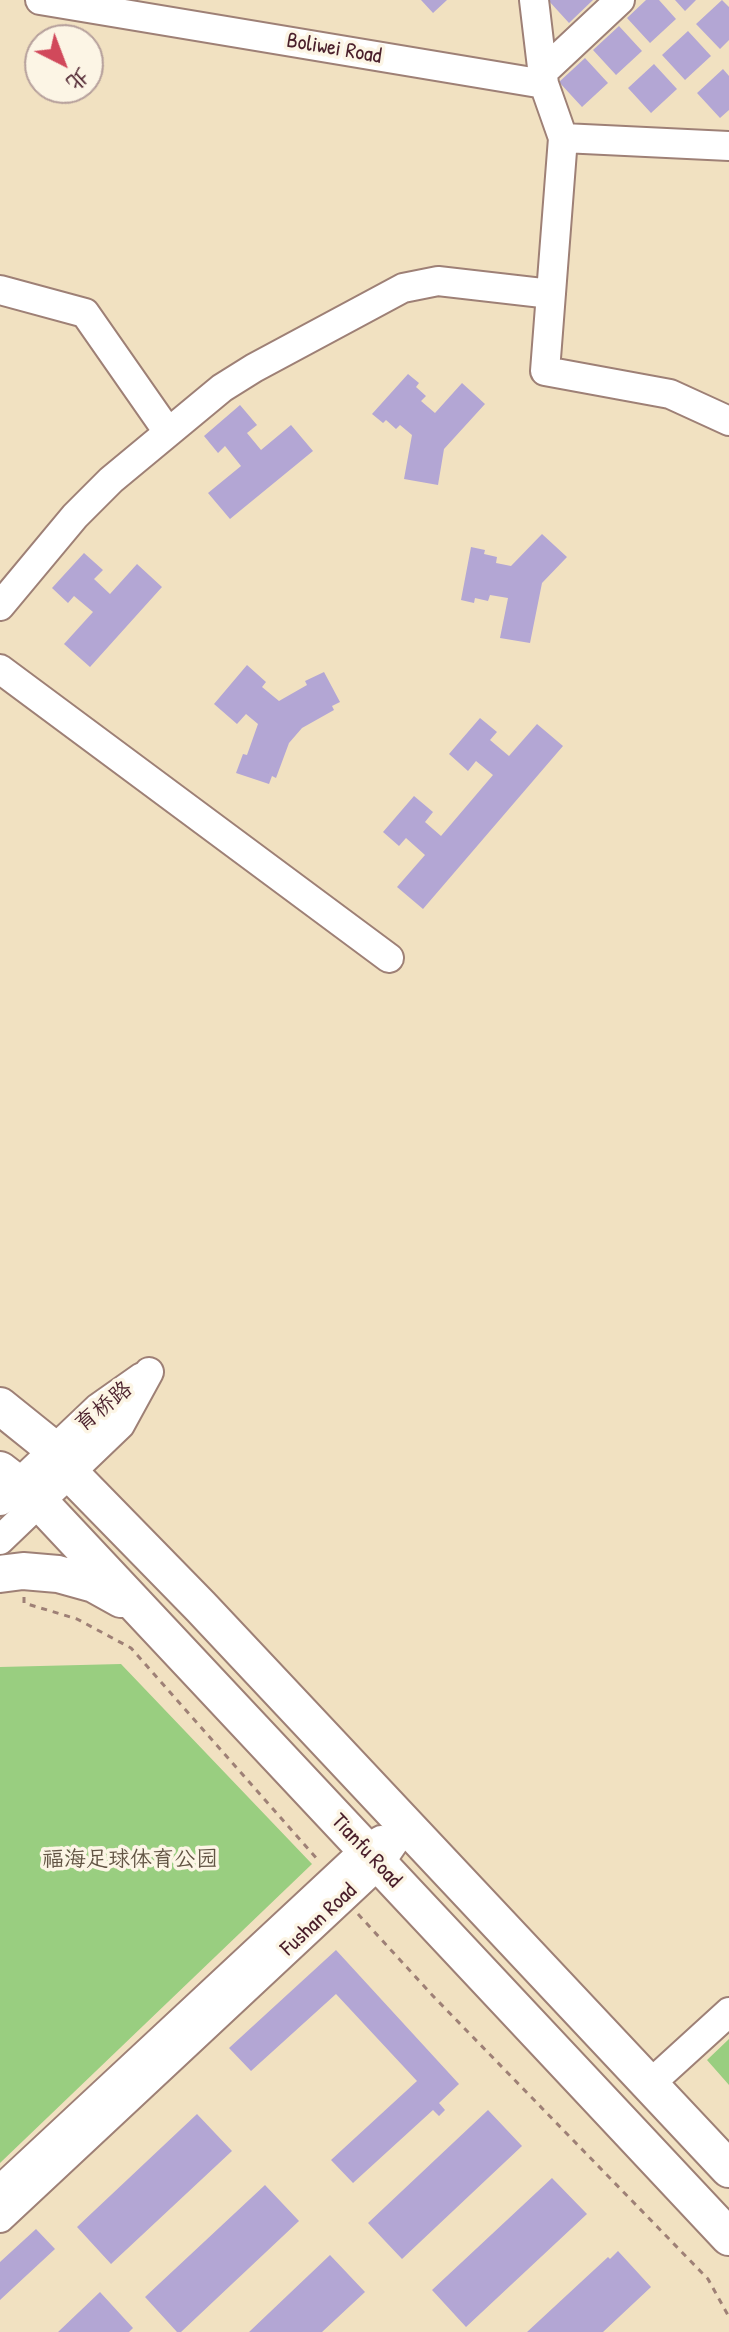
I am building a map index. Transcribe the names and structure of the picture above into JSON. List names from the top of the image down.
{
  "streets": {
    "main road": ["Tianfu Road"],
    "street": ["Boliwei Road", "Fushan Road"]
  },
  "crossings": [
    ["Tianfu Road", "Fushan Road"]
  ],
  "parks": ["福海足球体育公园"],
  "north": "bottom right"
}
